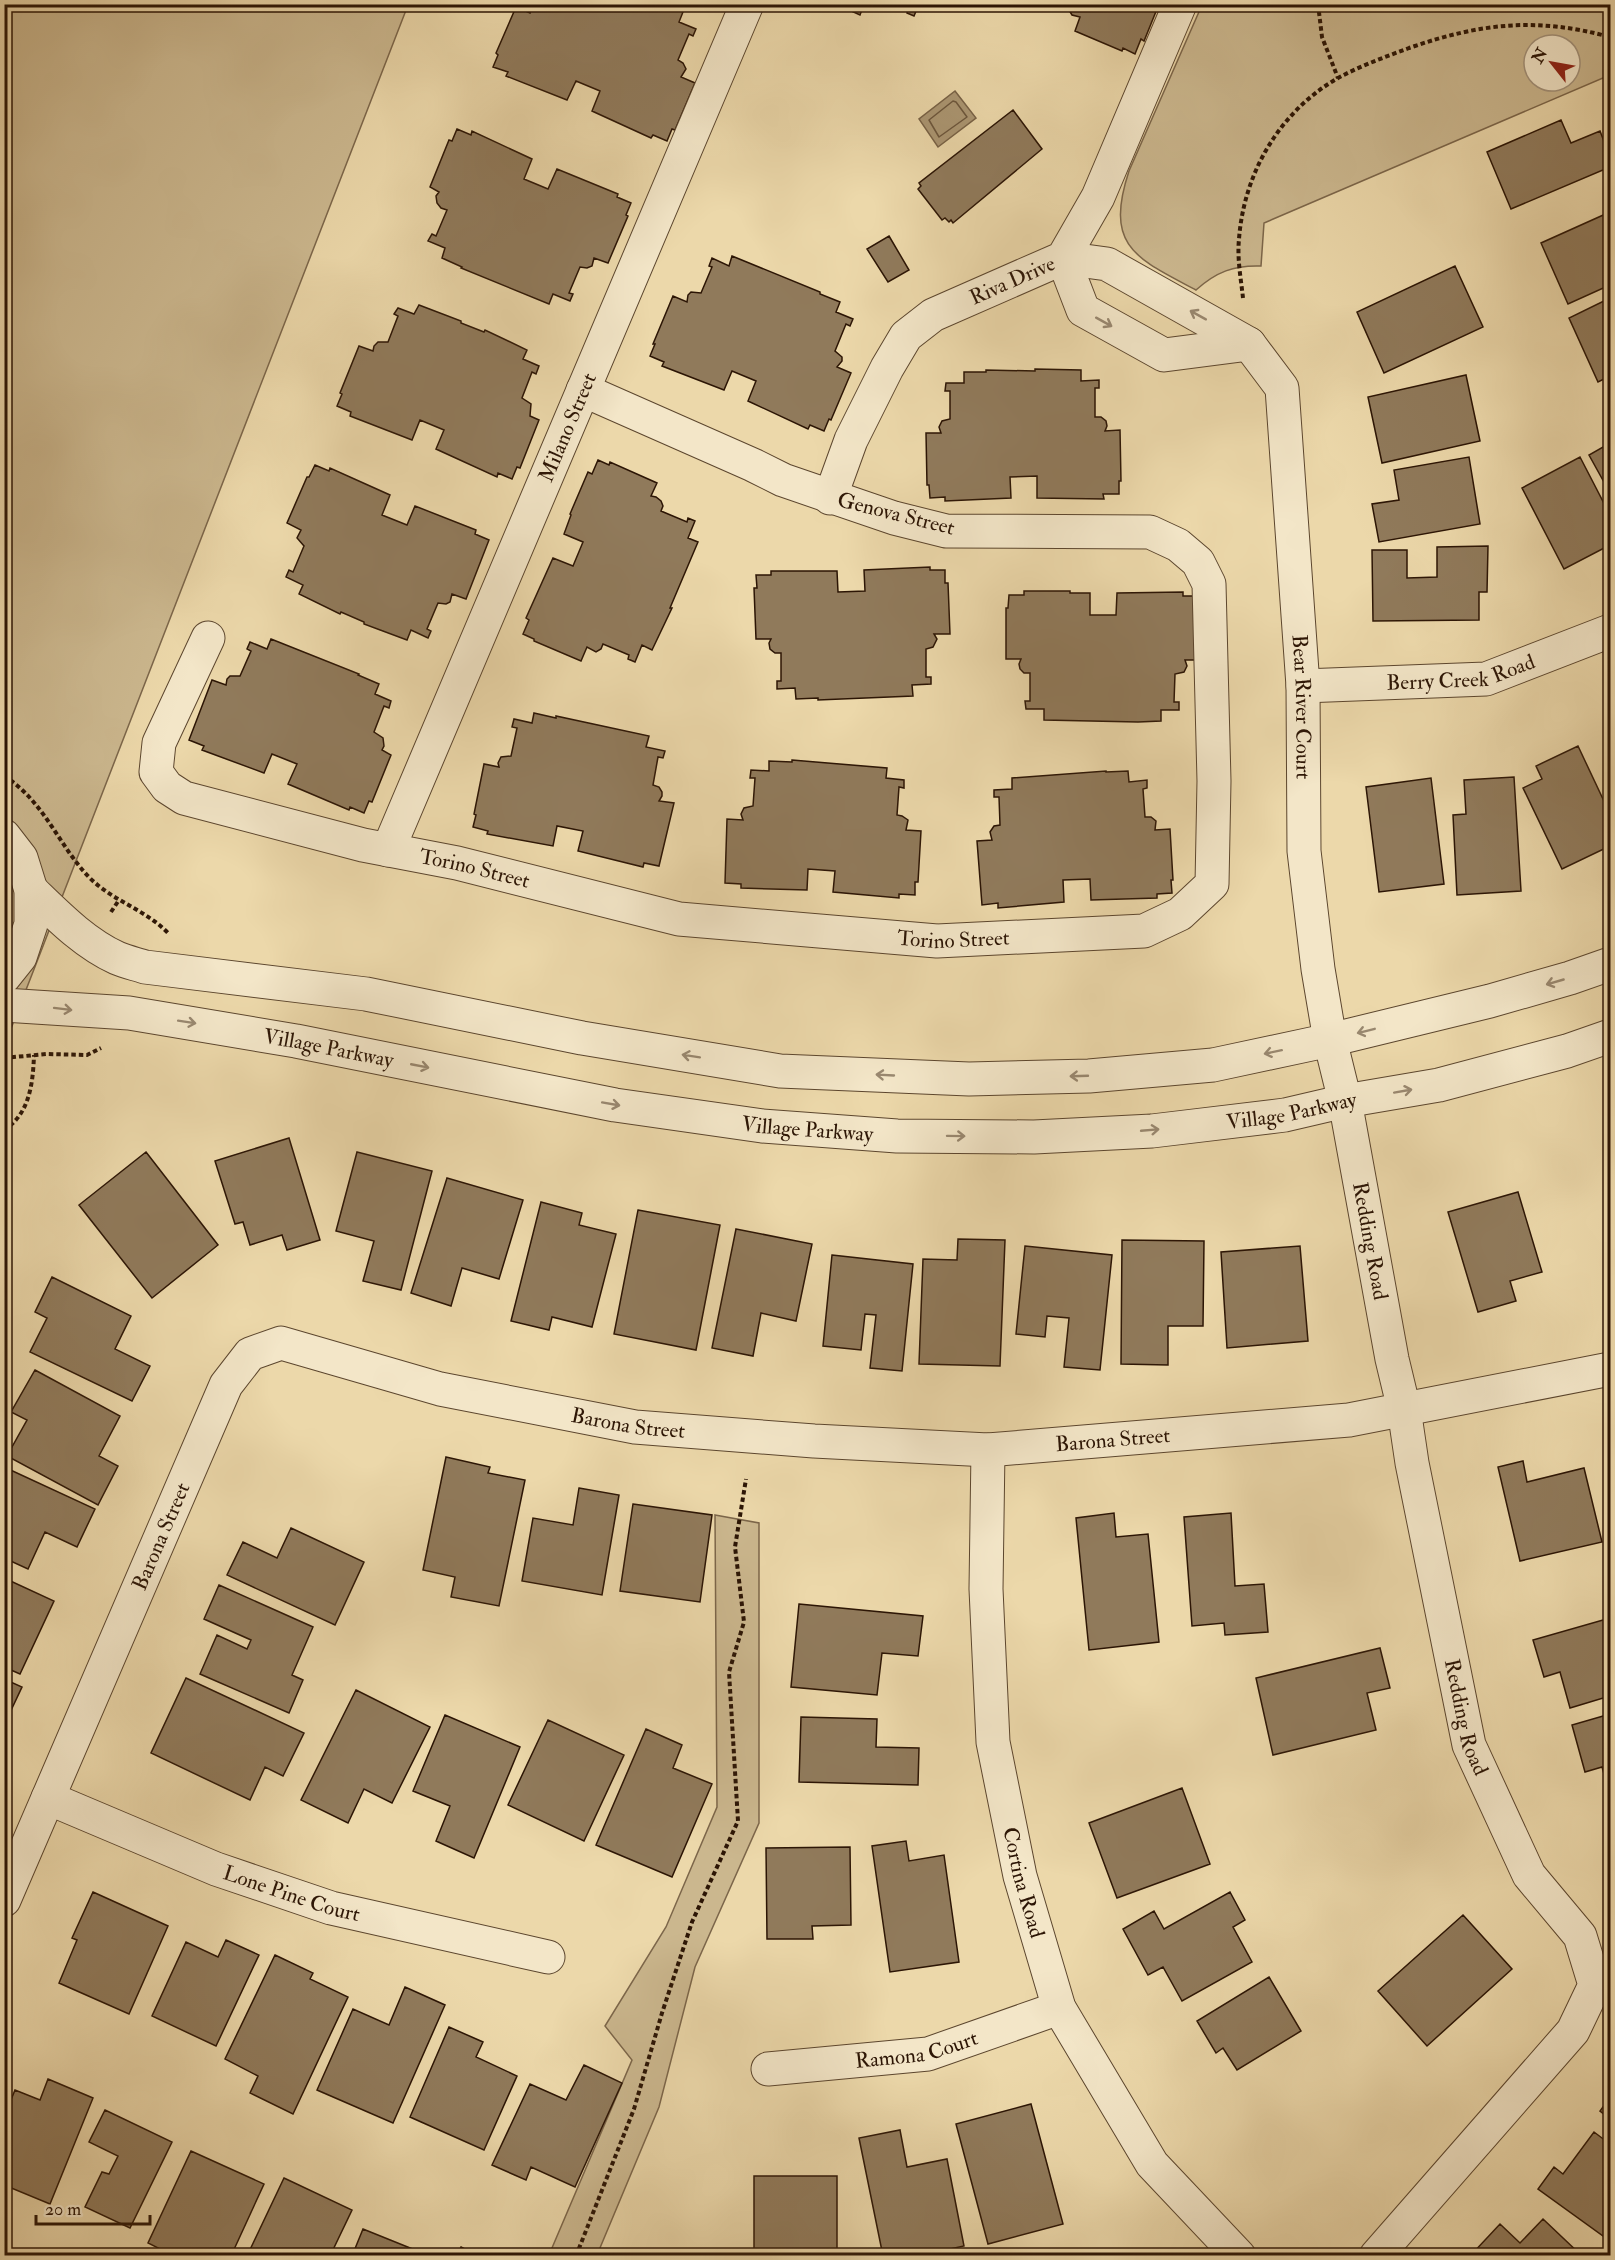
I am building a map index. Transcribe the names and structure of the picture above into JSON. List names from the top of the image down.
{
  "streets": {
    "street": [
      "Riva Drive",
      "Milano Street",
      "Genova Street",
      "Berry Creek Road",
      "Bear River Court",
      "Torino Street",
      "Village Parkway",
      "Redding Road",
      "Barona Street",
      "Cortina Road",
      "Lone Pine Court",
      "Ramona Court"
    ]
  },
  "crossings": [
    ["Riva Drive", "Genova Street"],
    ["Riva Drive", "Bear River Court"],
    ["Milano Street", "Genova Street"],
    ["Milano Street", "Torino Street"],
    ["Genova Street", "Torino Street"],
    ["Berry Creek Road", "Bear River Court"],
    ["Bear River Court", "Village Parkway"],
    ["Bear River Court", "Redding Road"],
    ["Village Parkway", "Redding Road"],
    ["Redding Road", "Barona Street"],
    ["Barona Street", "Cortina Road"],
    ["Barona Street", "Lone Pine Court"],
    ["Cortina Road", "Ramona Court"]
  ],
  "scale_bar": "20 m",
  "north": "top left"
}
